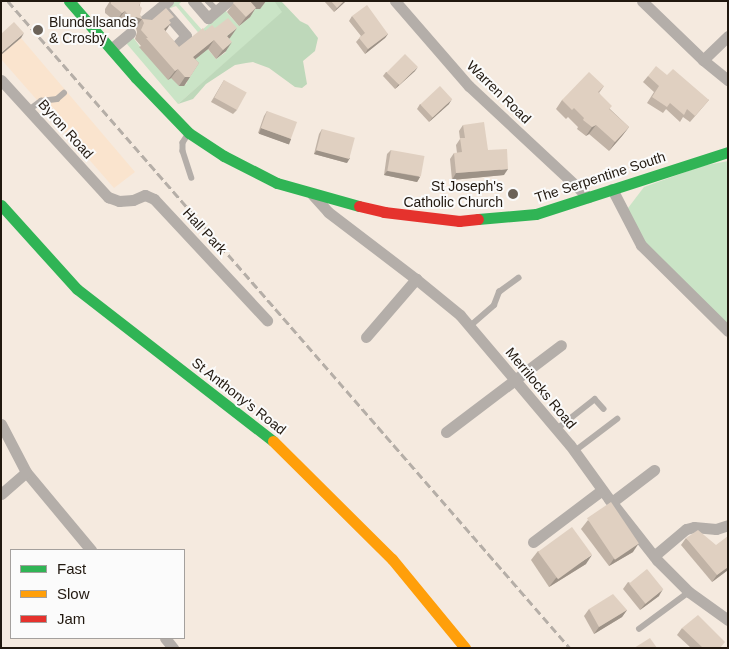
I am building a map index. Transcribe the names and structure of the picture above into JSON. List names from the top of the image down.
{
  "streets": {
    "street": [
      "Warren Road",
      "Byron Road",
      "The Serpentine South",
      "Hall Park",
      "Merrilocks Road",
      "St Anthony's Road"
    ]
  },
  "crossings": [
    ["Warren Road", "The Serpentine South"],
    ["Byron Road", "Hall Park"],
    ["The Serpentine South", "Merrilocks Road"]
  ],
  "places": ["Blundellsands & Crosby", "St Joseph's Catholic Church"],
  "legend": ["Fast", "Slow", "Jam"]
}
